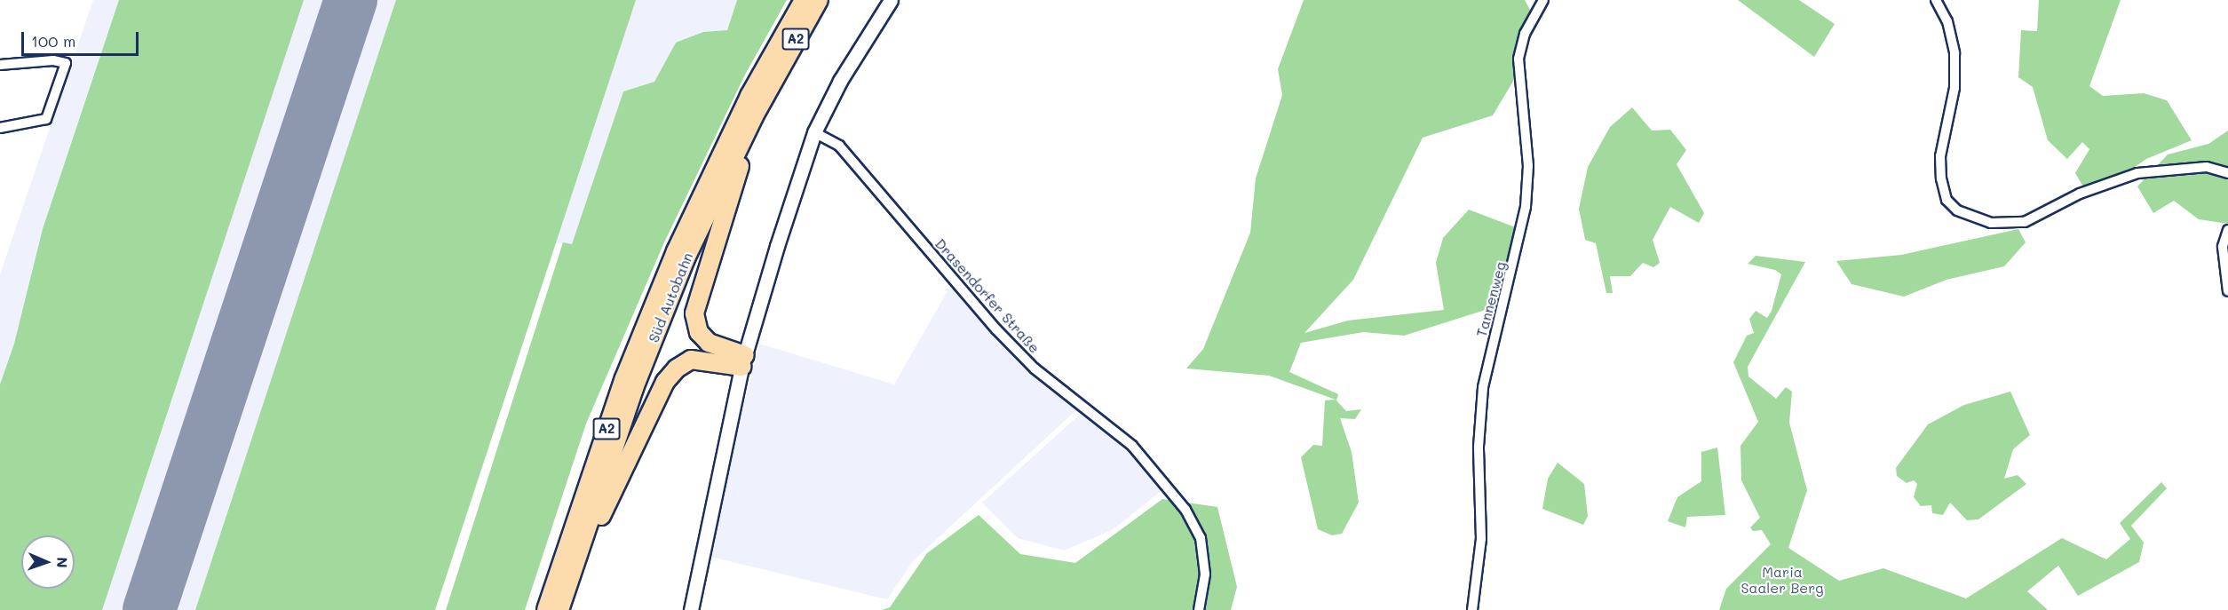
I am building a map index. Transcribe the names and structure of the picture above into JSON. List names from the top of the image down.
{
  "streets": {
    "highway": ["A2", "Süd Autobahn"],
    "street": ["Drasendorfer Straße", "Tannenweg"]
  },
  "parks": ["Maria Saaler Berg"],
  "scale_bar": "100 m",
  "north": "right"
}
